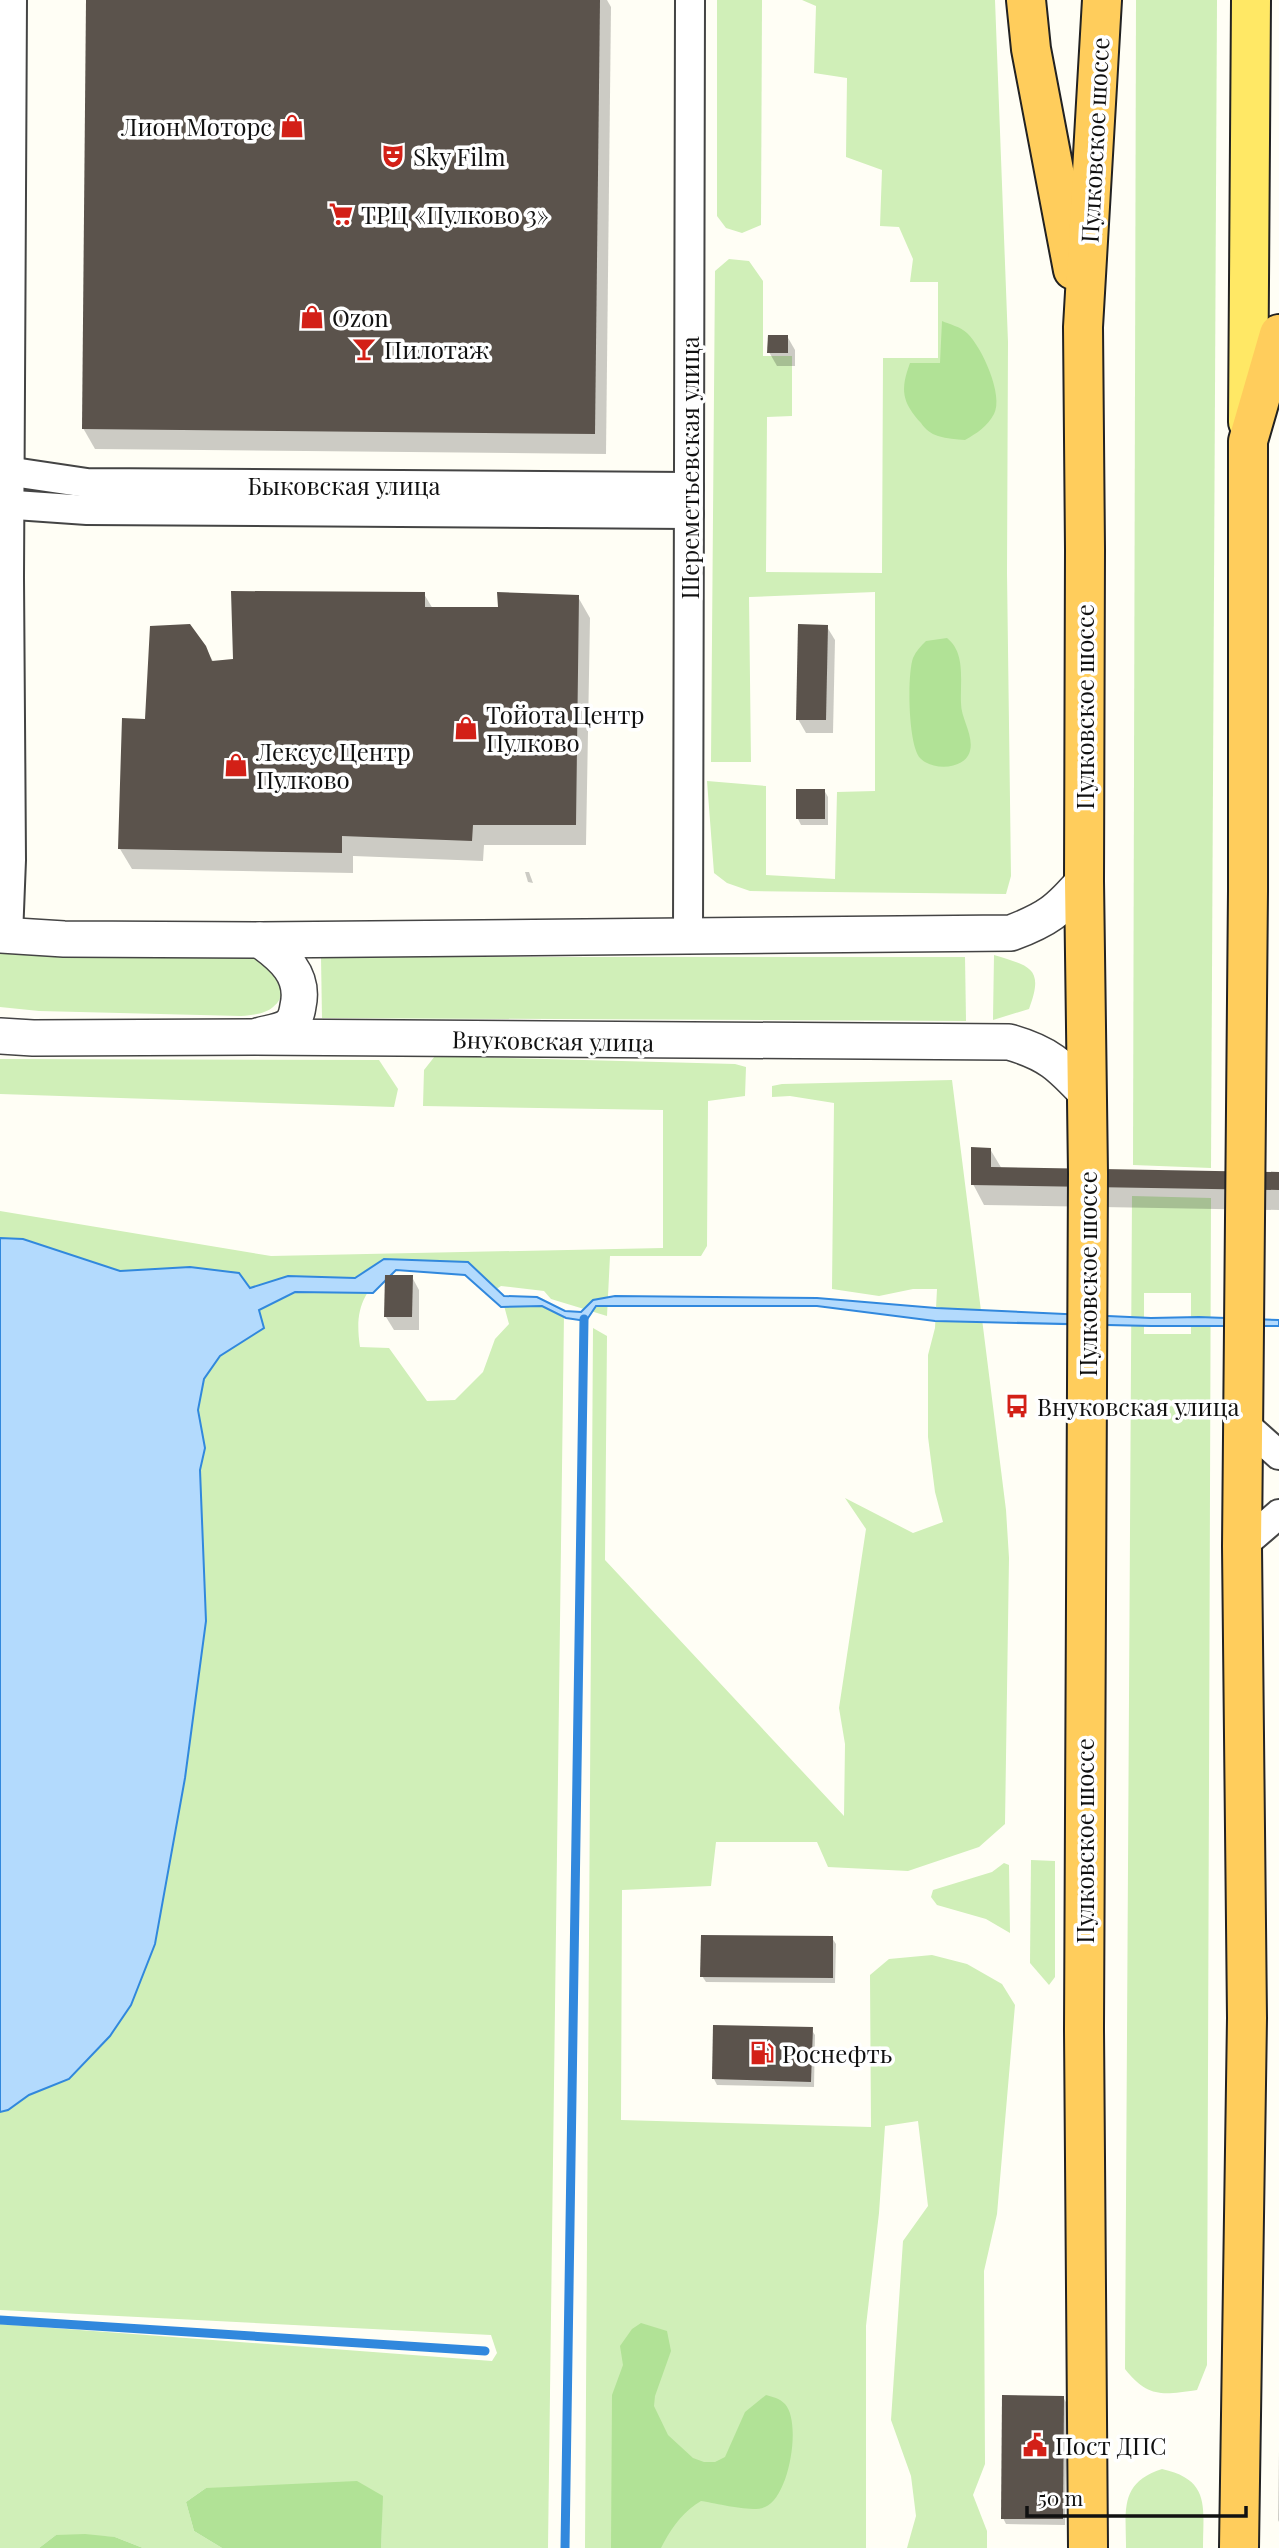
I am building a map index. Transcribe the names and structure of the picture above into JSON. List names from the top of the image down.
{
  "streets": {
    "highway": ["Пулковское шоссе"],
    "street": ["Шереметьевская улица", "Быковская улица", "Внуковская улица"]
  },
  "crossings": [
    ["Пулковское шоссе", "Внуковская улица"],
    ["Шереметьевская улица", "Быковская улица"]
  ],
  "places": {
    "shop": [
      "Лион Моторс",
      "Ozon",
      "Тойота Центр Пулково",
      "Лексус Центр Пулково"
    ],
    "theatre": ["Sky Film"],
    "supermarket": ["ТРЦ «Пулково 3»"],
    "bar": ["Пилотаж"],
    "bus stop": ["Внуковская улица"],
    "fuel station": ["Роснефть"],
    "public building": ["Пост ДПС"]
  },
  "scale_bar": "50 m"
}
